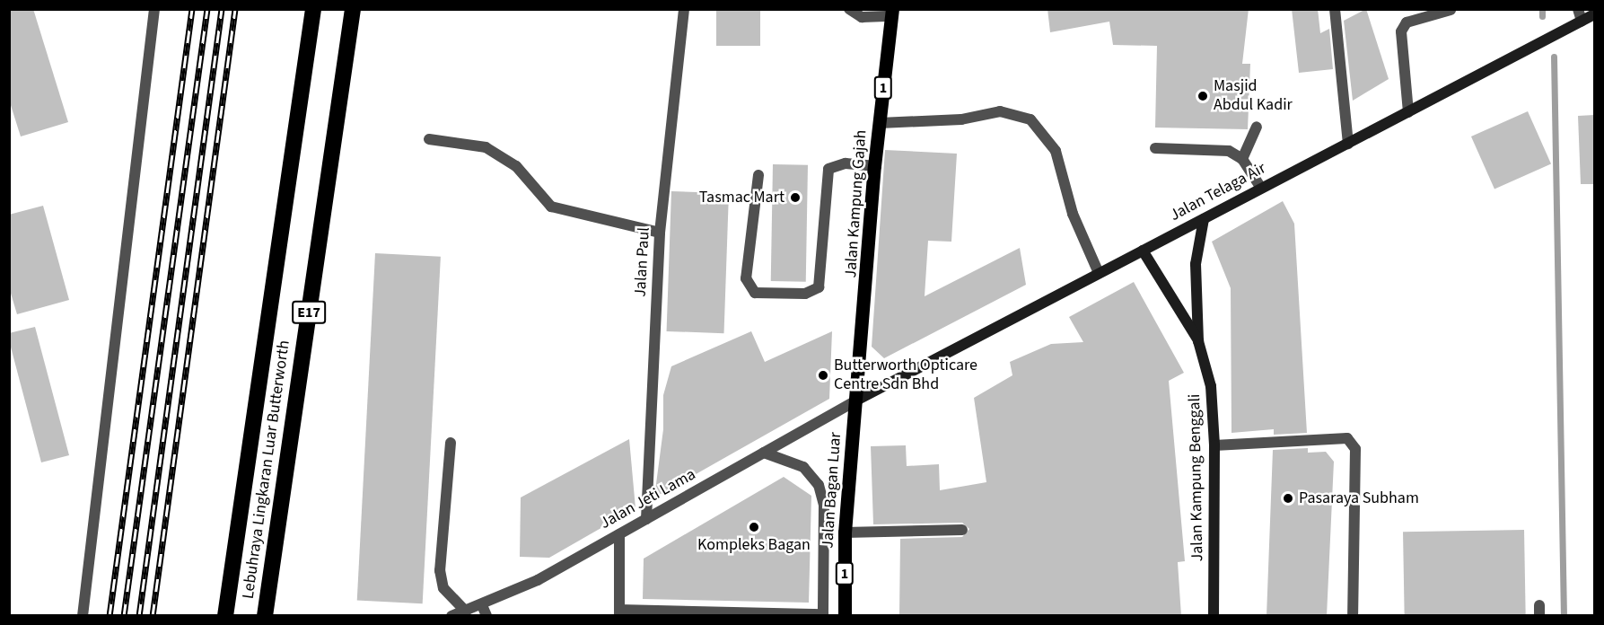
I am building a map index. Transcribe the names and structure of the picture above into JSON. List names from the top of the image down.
{
  "streets": {
    "highway": ["E17", "Lebuhraya Lingkaran Luar Butterworth"],
    "main road": ["1", "Jalan Kampung Gajah", "Jalan Bagan Luar"],
    "street": [
      "Jalan Telaga Air",
      "Jalan Paul",
      "Jalan Kampung Benggali",
      "Jalan Jeti Lama"
    ]
  },
  "crossings": [
    ["Jalan Telaga Air", "Jalan Kampung Gajah"],
    ["Jalan Telaga Air", "Jalan Bagan Luar"],
    ["Jalan Telaga Air", "Jalan Jeti Lama"],
    ["Jalan Kampung Gajah", "Jalan Bagan Luar"],
    ["Jalan Kampung Gajah", "Jalan Jeti Lama"],
    ["Jalan Paul", "Jalan Jeti Lama"],
    ["Jalan Bagan Luar", "Jalan Jeti Lama"]
  ],
  "places": [
    "Masjid Abdul Kadir",
    "Tasmac Mart",
    "Butterworth Opticare Centre Sdn Bhd",
    "Pasaraya Subham",
    "Kompleks Bagan"
  ]
}
